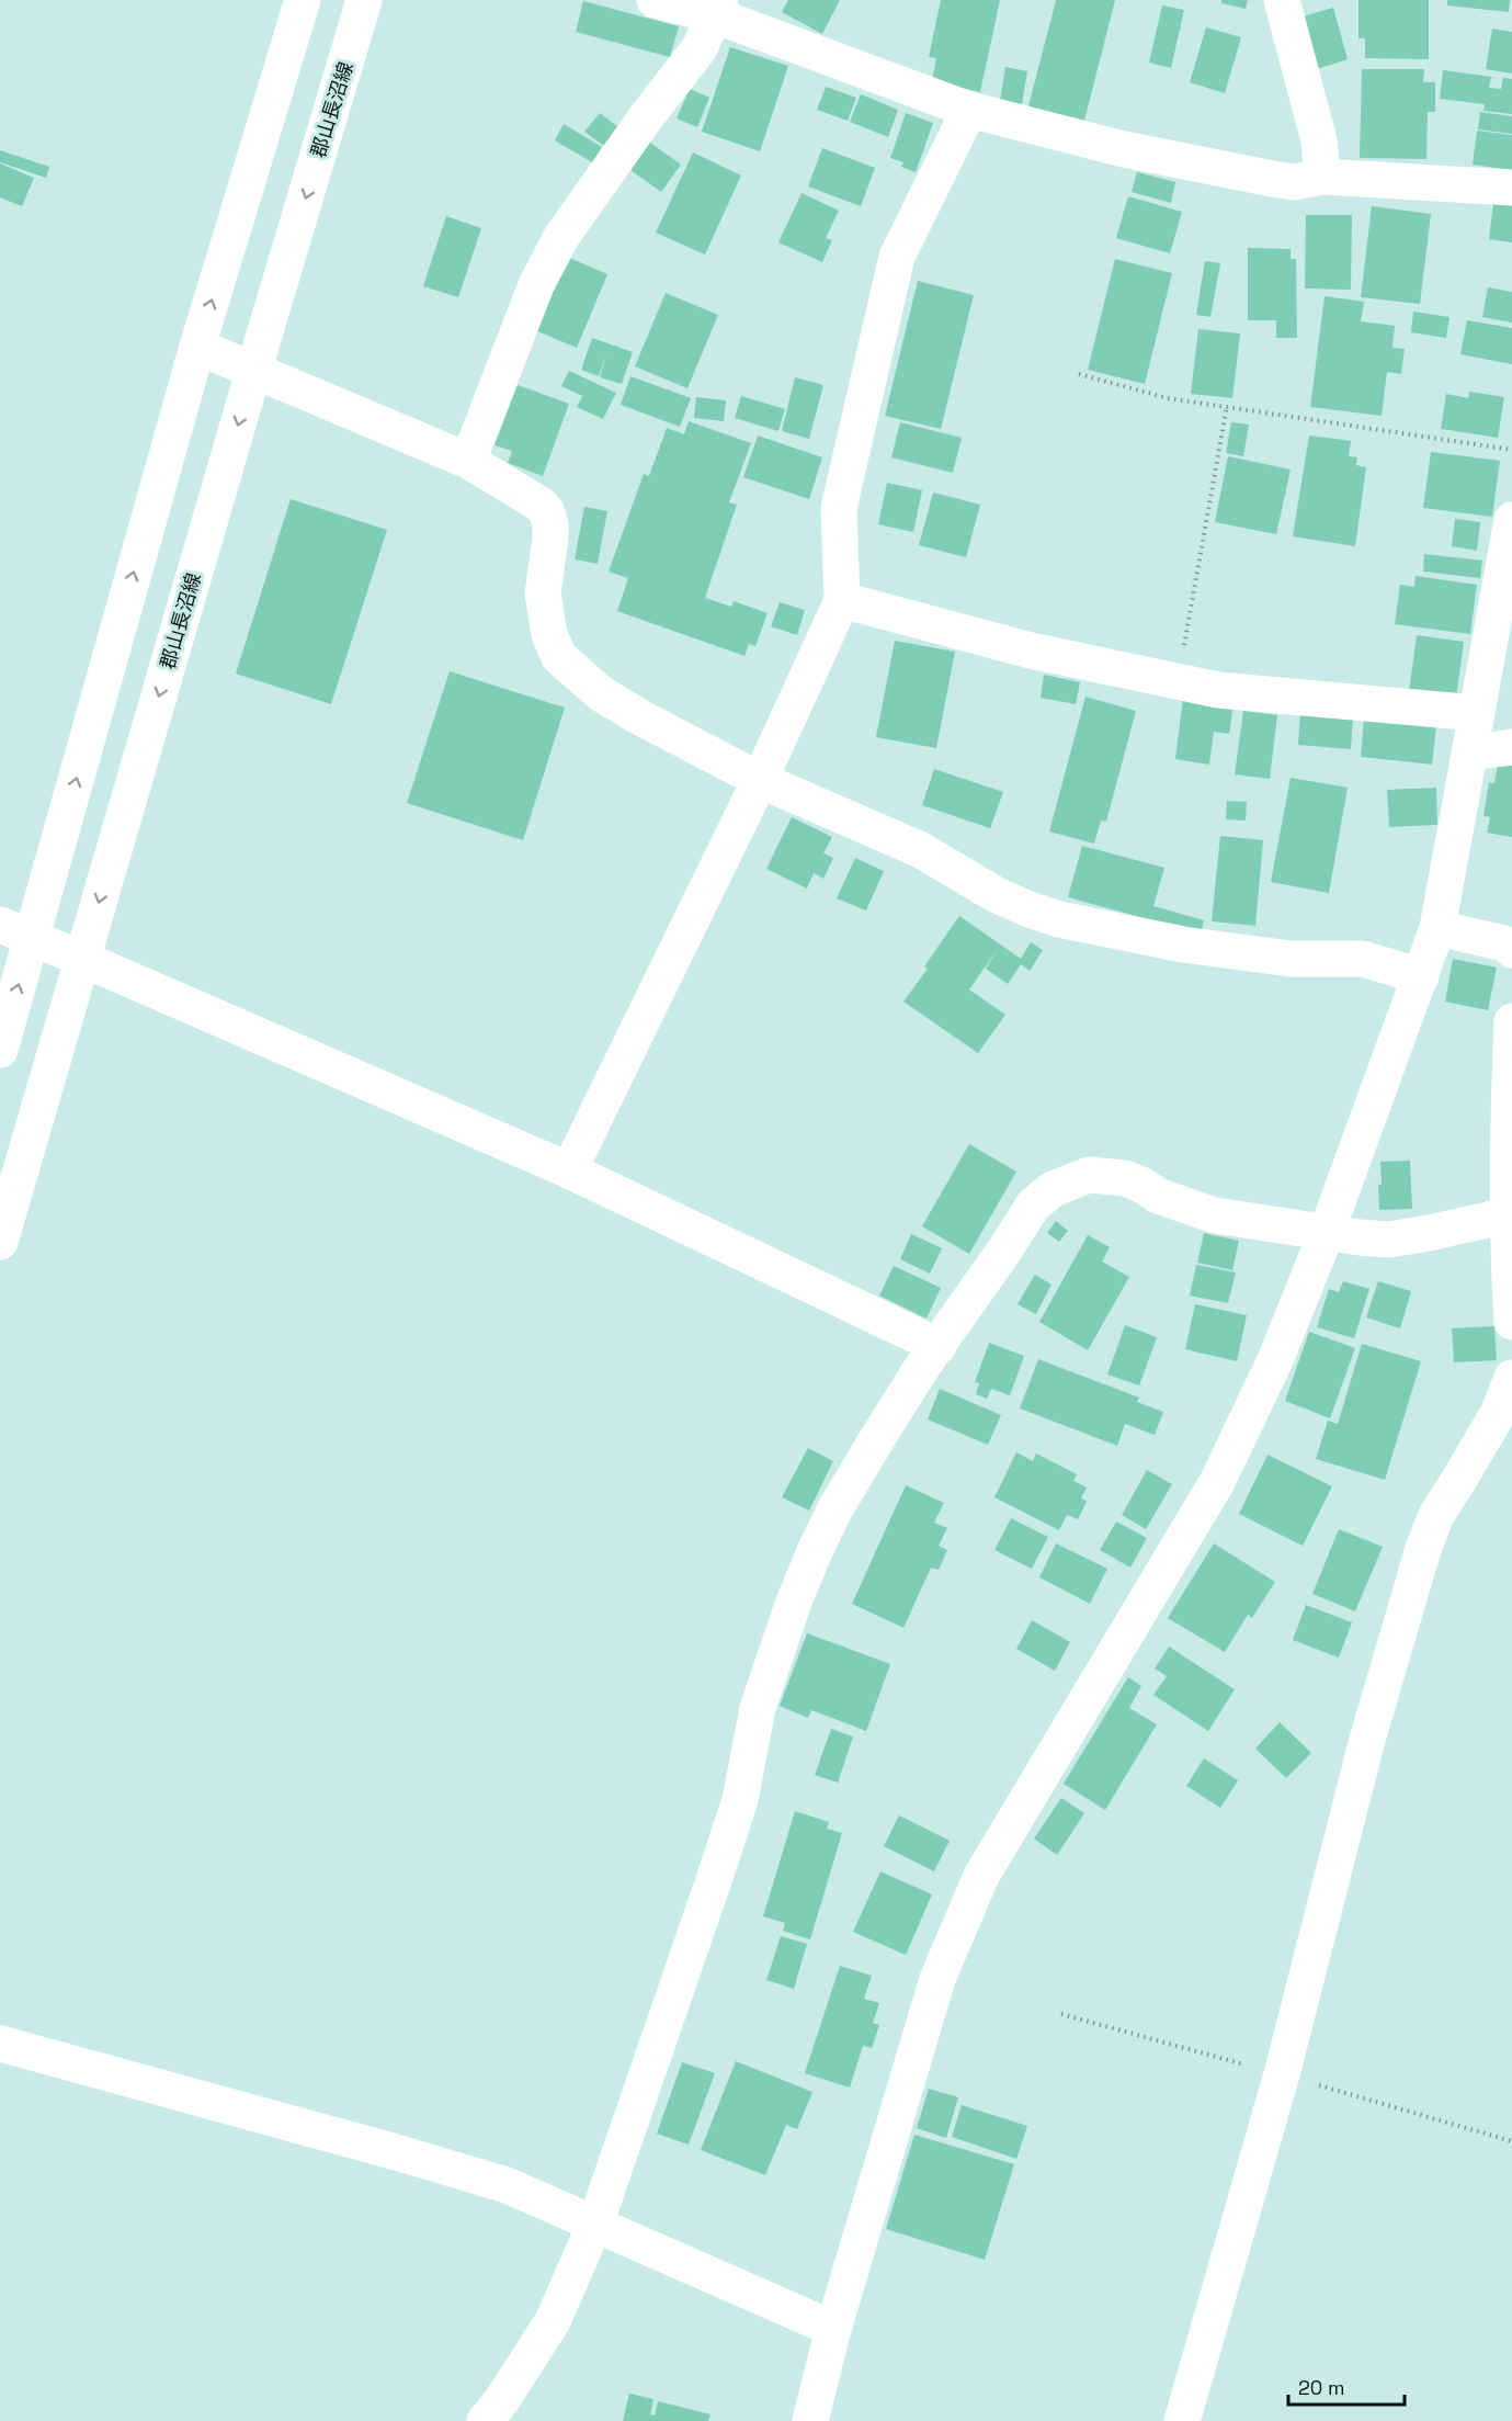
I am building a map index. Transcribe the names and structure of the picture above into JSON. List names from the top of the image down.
{
  "streets": {
    "street": ["郡山長沼線"]
  },
  "scale_bar": "20 m"
}
